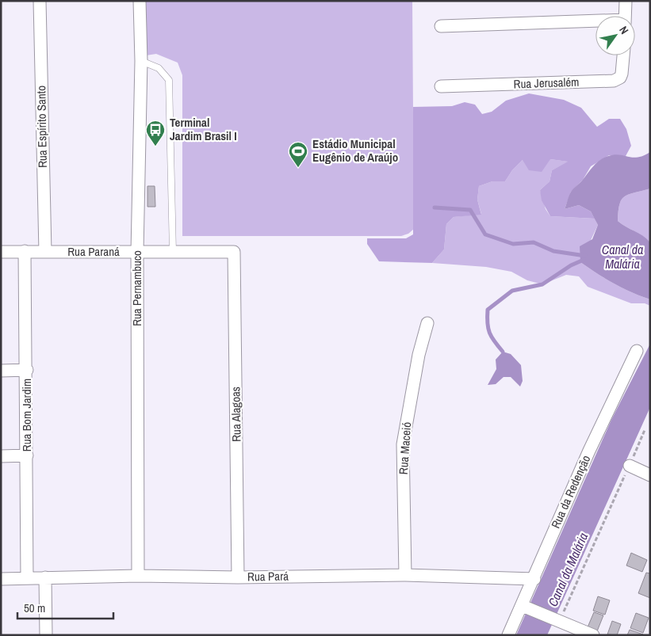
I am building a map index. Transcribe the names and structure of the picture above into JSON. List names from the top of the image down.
{
  "streets": {
    "street": [
      "Rua Jerusalém",
      "Rua Espírito Santo",
      "Rua Paraná",
      "Rua Pernambuco",
      "Rua Alagoas",
      "Rua Bom Jardim",
      "Rua Maceió",
      "Rua da Redenção",
      "Rua Pará"
    ]
  },
  "crossings": [
    ["Rua Espírito Santo", "Rua Paraná"],
    ["Rua Paraná", "Rua Pernambuco"],
    ["Rua Paraná", "Rua Alagoas"],
    ["Rua Paraná", "Rua Bom Jardim"],
    ["Rua Pernambuco", "Rua Pará"],
    ["Rua Alagoas", "Rua Pará"],
    ["Rua Bom Jardim", "Rua Pará"],
    ["Rua Maceió", "Rua Pará"],
    ["Rua da Redenção", "Rua Pará"]
  ],
  "water": ["Canal da Malária"],
  "places": {
    "bus stop": ["Terminal Jardim Brasil I"],
    "sports": ["Estádio Municipal Eugênio de Araújo"]
  },
  "scale_bar": "50 m",
  "north": "top right"
}
